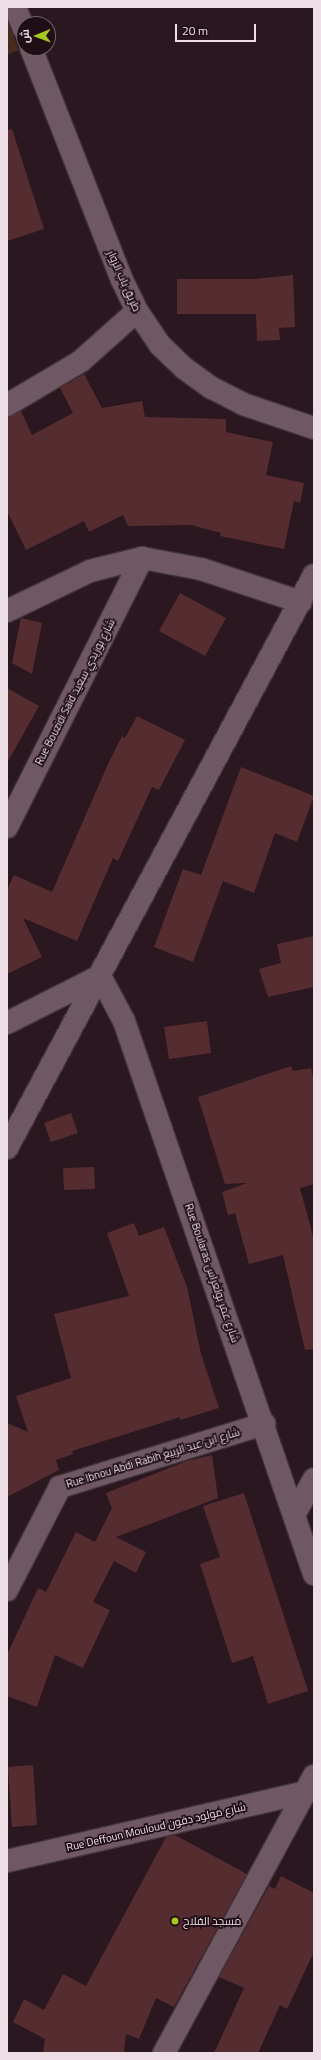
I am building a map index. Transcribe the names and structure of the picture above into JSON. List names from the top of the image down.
{
  "streets": {
    "street": [
      "طريق باب الزوار",
      "Rue Bouzidi Saïd شارع بوزيدي سعيد",
      "Rue Boularas شارع عمر بولعراس",
      "Rue Ibnou Abdi Rabih شارع ابن عبد الربيع",
      "Rue Deffoun Mouloud شارع مولود دفون"
    ]
  },
  "crossings": [
    ["Rue Boularas شارع عمر بولعراس", "Rue Ibnou Abdi Rabih شارع ابن عبد الربيع"]
  ],
  "places": ["مسجد الفلاح"],
  "scale_bar": "20 m",
  "north": "left"
}
